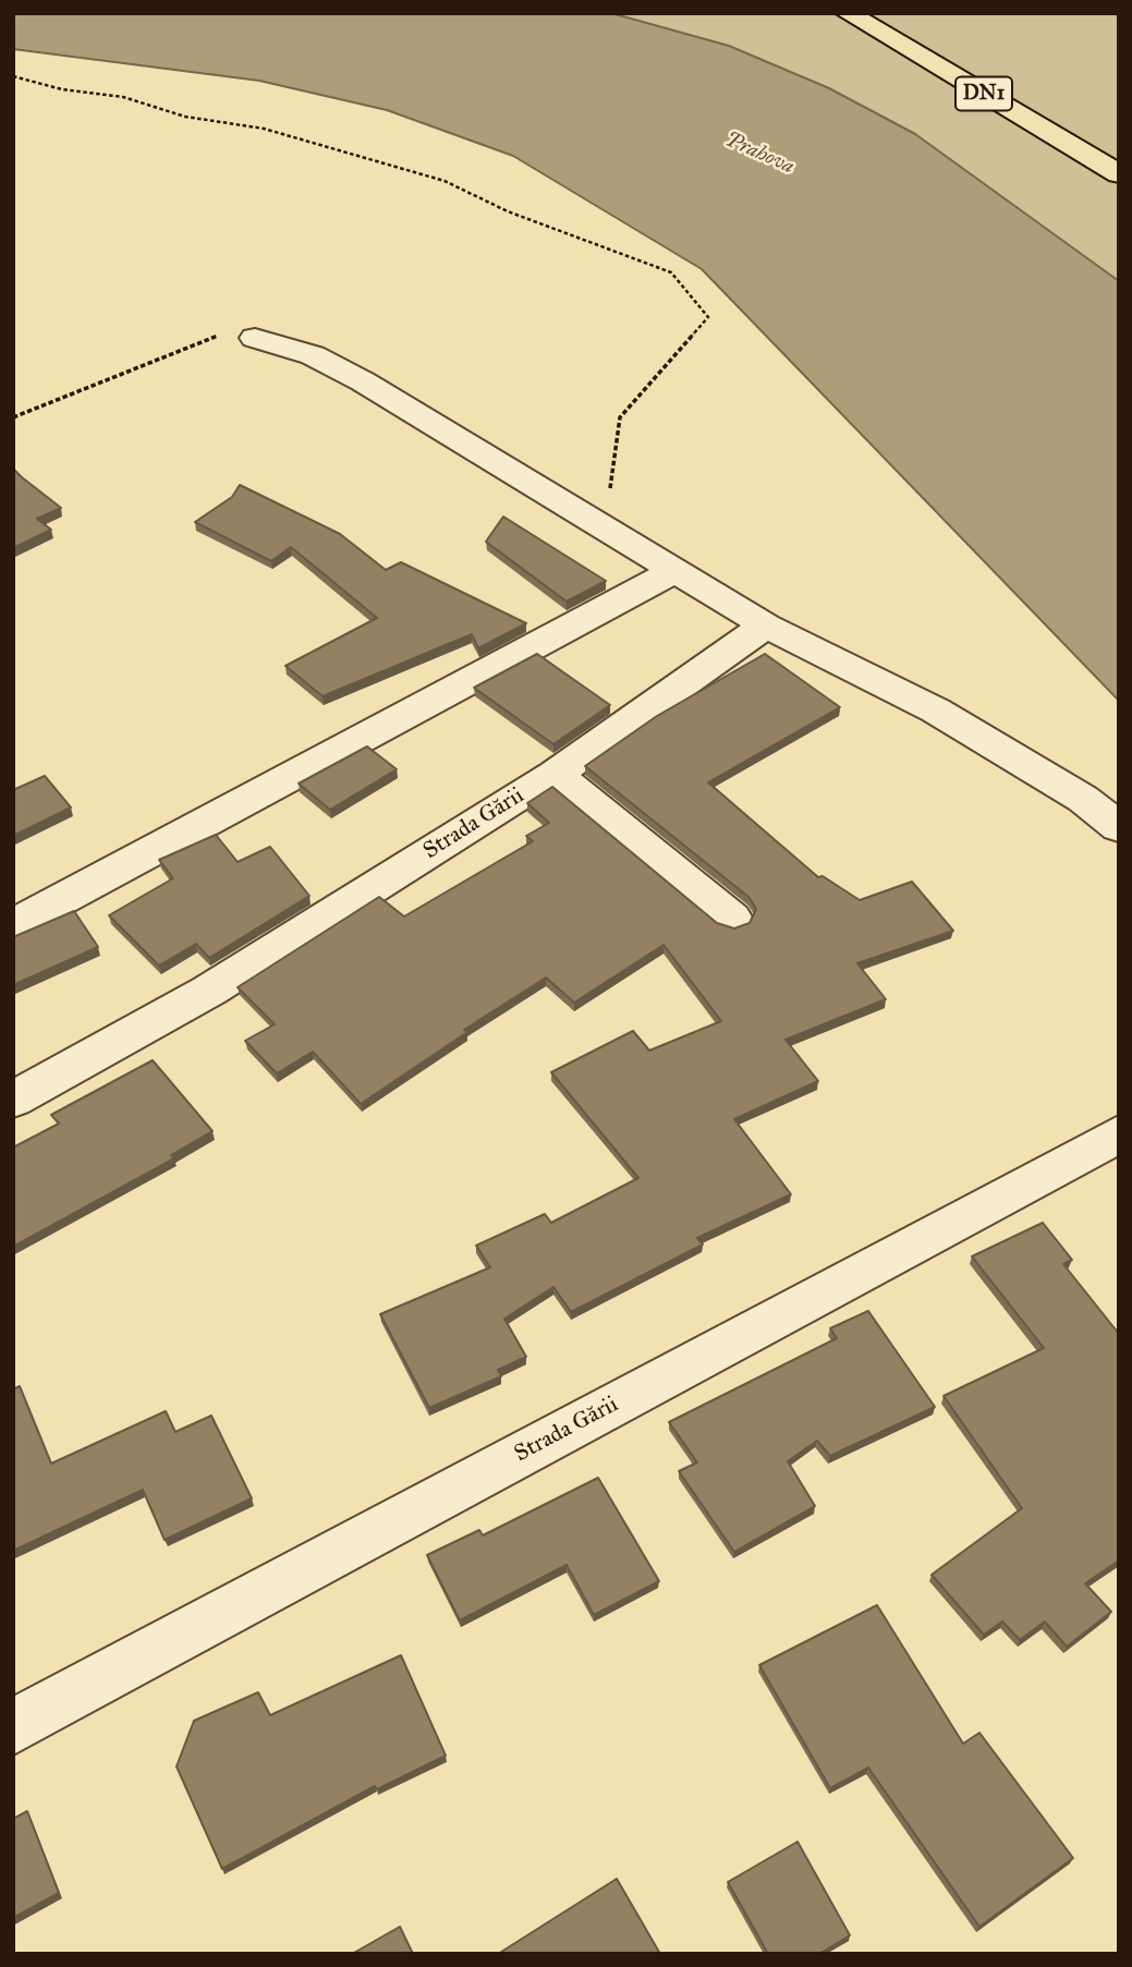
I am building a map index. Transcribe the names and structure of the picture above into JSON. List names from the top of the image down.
{
  "streets": {
    "highway": ["DN1"],
    "street": ["Strada Gării"]
  },
  "water": ["Prahova"]
}
